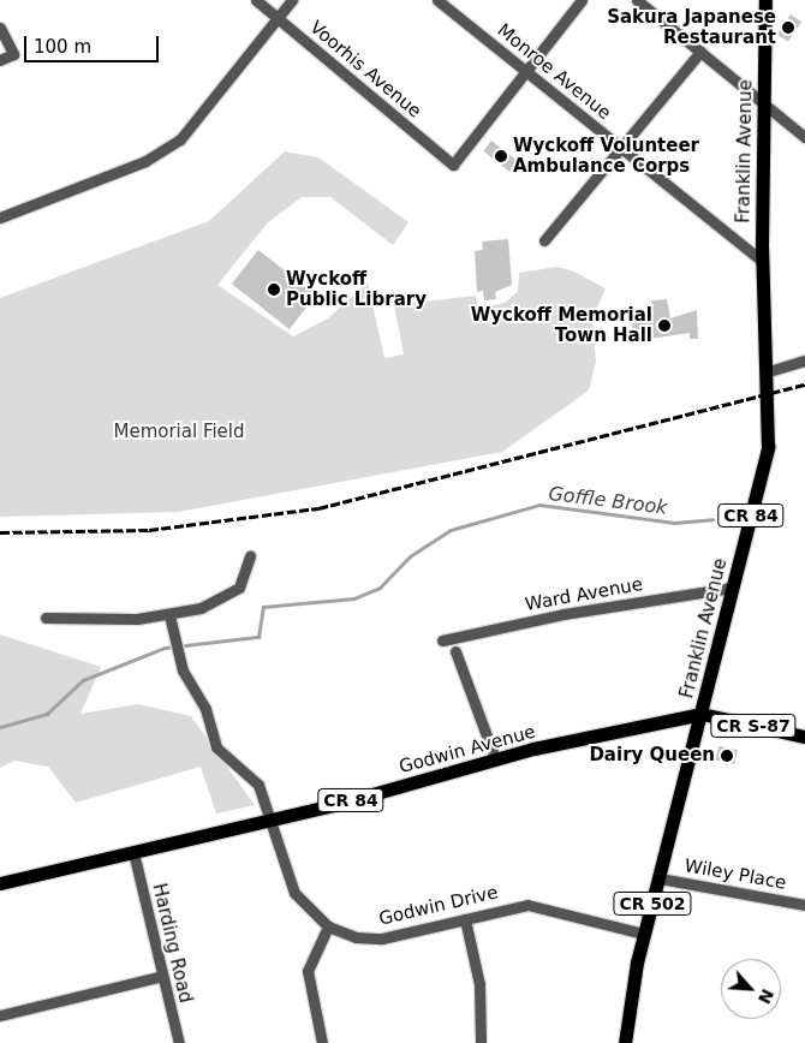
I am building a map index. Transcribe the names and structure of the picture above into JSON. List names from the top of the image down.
{
  "streets": {
    "main road": [
      "Franklin Avenue",
      "CR 84",
      "CR S-87",
      "Godwin Avenue",
      "CR 502"
    ],
    "street": [
      "Voorhis Avenue",
      "Monroe Avenue",
      "Ward Avenue",
      "Wiley Place",
      "Godwin Drive",
      "Harding Road"
    ]
  },
  "crossings": [
    ["Voorhis Avenue", "Monroe Avenue"],
    ["Monroe Avenue", "Franklin Avenue"],
    ["Franklin Avenue", "Ward Avenue"],
    ["Franklin Avenue", "Godwin Avenue"],
    ["Franklin Avenue", "Wiley Place"],
    ["Franklin Avenue", "Godwin Drive"],
    ["Godwin Avenue", "Godwin Drive"],
    ["Godwin Avenue", "Harding Road"]
  ],
  "water": ["Goffle Brook"],
  "parks": ["Memorial Field"],
  "places": [
    "Sakura Japanese Restaurant",
    "Wyckoff Volunteer Ambulance Corps",
    "Wyckoff Public Library",
    "Wyckoff Memorial Town Hall",
    "Dairy Queen"
  ],
  "scale_bar": "100 m",
  "north": "bottom right"
}
